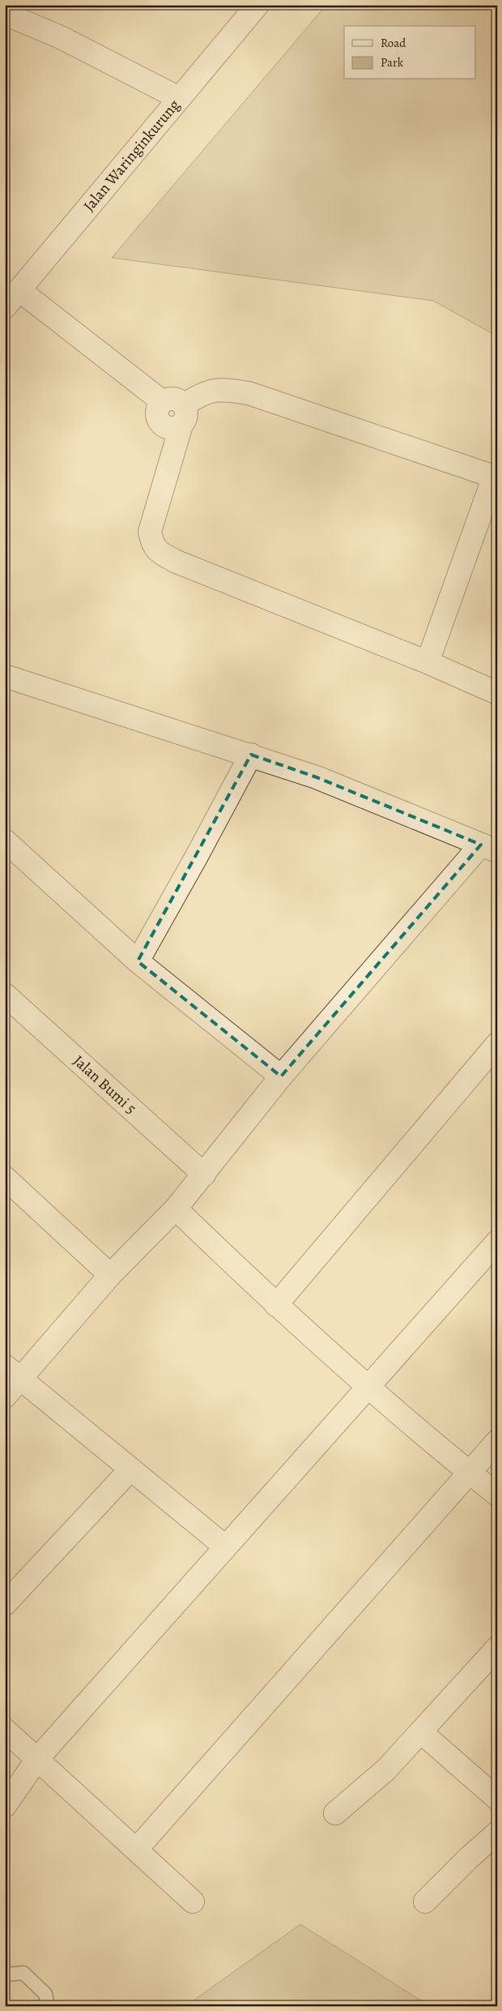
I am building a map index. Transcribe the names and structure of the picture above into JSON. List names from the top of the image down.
{
  "streets": {
    "street": ["Jalan Waringinkurung", "Jalan Bumi 5"]
  },
  "legend": ["Road", "Park"]
}
